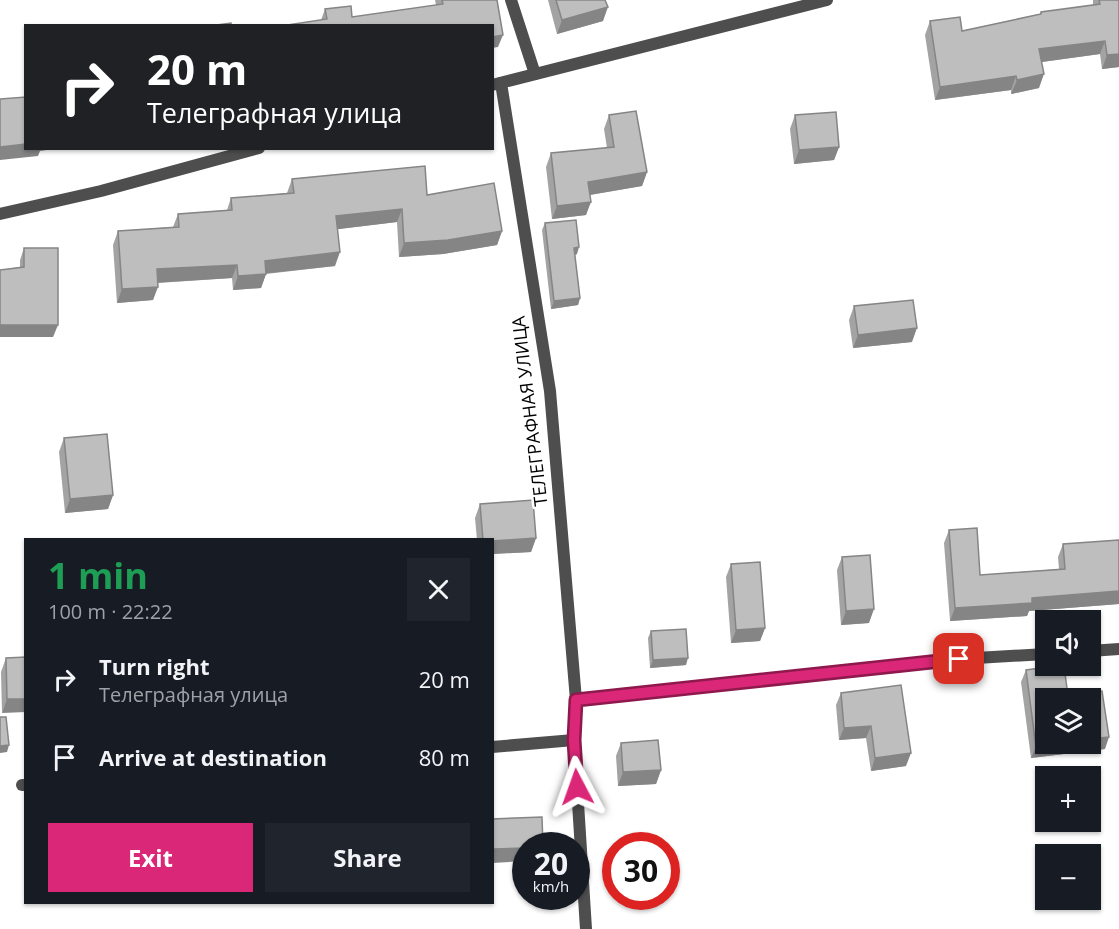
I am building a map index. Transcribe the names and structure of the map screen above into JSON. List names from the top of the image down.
{
  "streets": {
    "street": ["ТЕЛЕГРАФНАЯ УЛИЦА"]
  },
  "page": {
    "turn": ["20 m", "Телеграфная улица"],
    "heading": ["1 min", "100 m · 22:22"],
    "map_buttons": ["+", "−"],
    "list": [
      {
        "name": "Turn right",
        "note": "Телеграфная улица",
        "value": "20 m"
      },
      {
        "name": "Arrive at destination",
        "value": "80 m"
      }
    ],
    "buttons": ["Exit", "Share"],
    "speed": "20 km/h",
    "limit": "30"
  }
}
